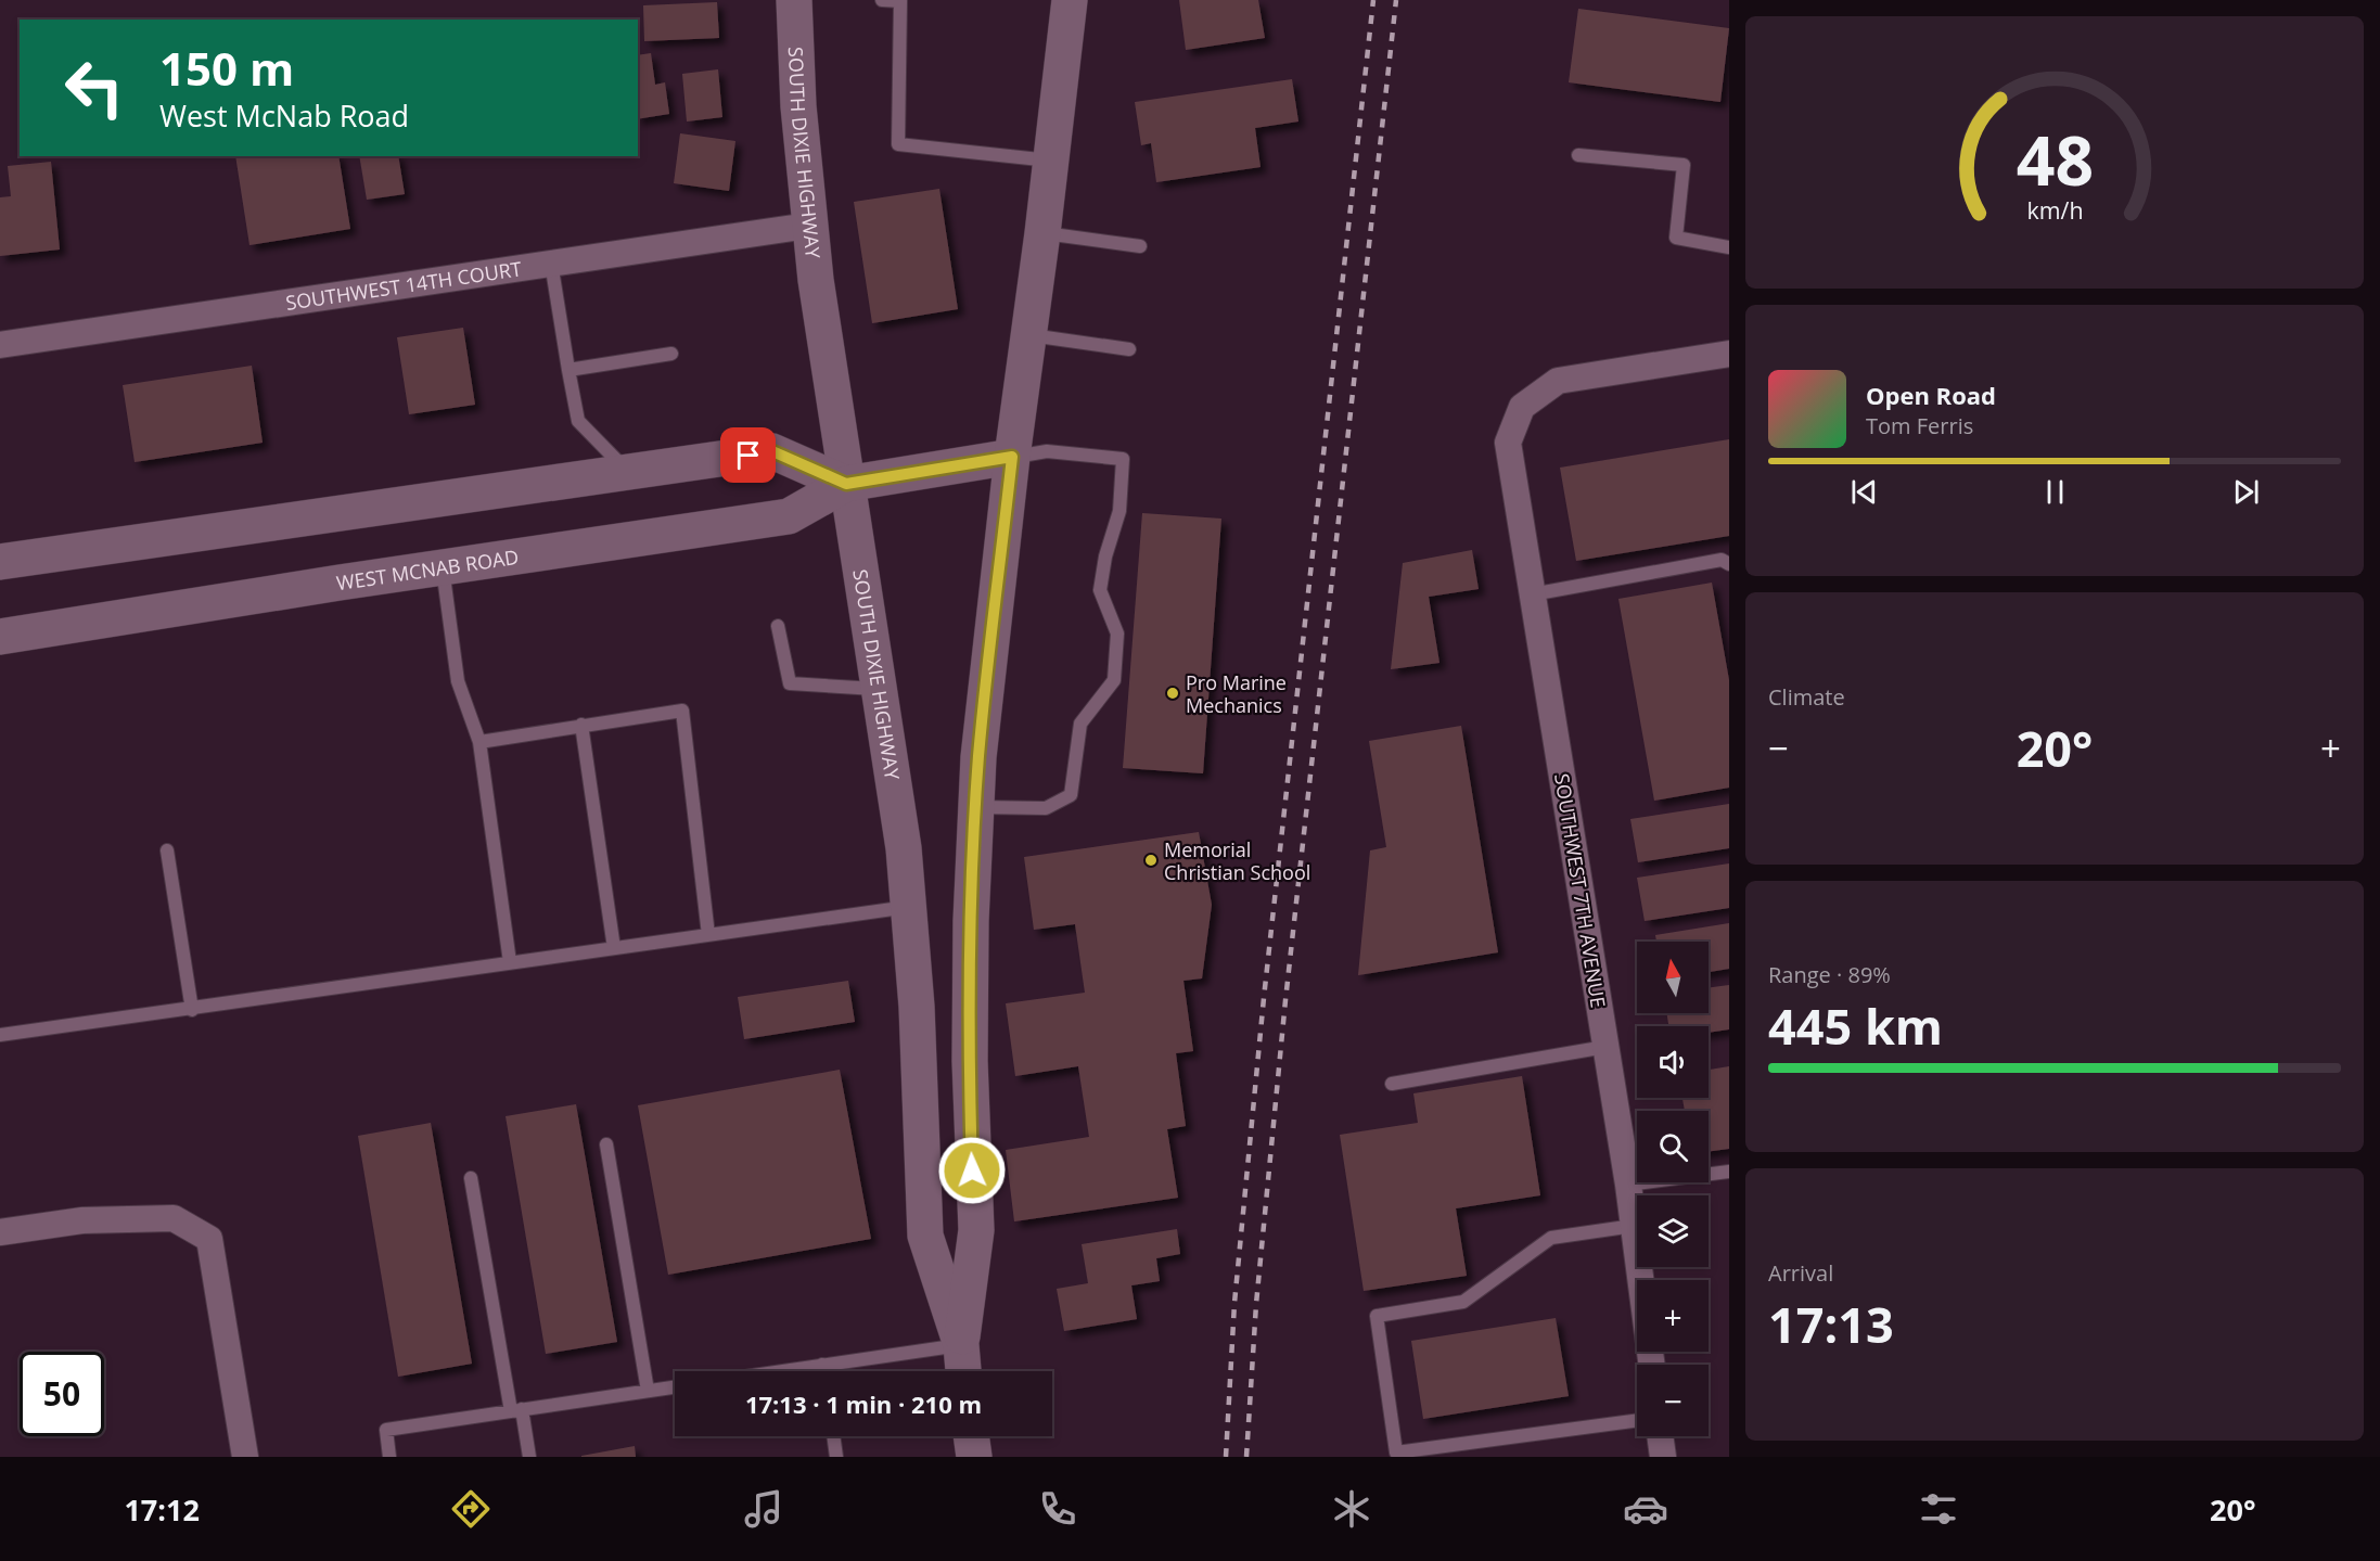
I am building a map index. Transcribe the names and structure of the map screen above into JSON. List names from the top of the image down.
{
  "streets": {
    "main road": ["SOUTH DIXIE HIGHWAY", "WEST MCNAB ROAD"],
    "street": ["SOUTHWEST 14TH COURT", "SOUTHWEST 7TH AVENUE"]
  },
  "crossings": [
    ["SOUTH DIXIE HIGHWAY", "SOUTHWEST 14TH COURT"],
    ["SOUTH DIXIE HIGHWAY", "WEST MCNAB ROAD"]
  ],
  "places": ["Pro Marine Mechanics", "Memorial Christian School"],
  "north": "top",
  "page": {
    "turn": ["150 m", "West McNab Road"],
    "song": ["Open Road", "Tom Ferris"],
    "tile": [
      "Climate",
      ["Range · 89%", "445 km"],
      ["Arrival", "17:13"]
    ],
    "heat": ["−", "20°", "+"],
    "map_buttons": ["+", "−"],
    "limit": "50",
    "trip": "17:13 · 1 min · 210 m",
    "tabs": ["17:12", "20°"],
    "gauge": ["48", "km/h"]
  }
}
